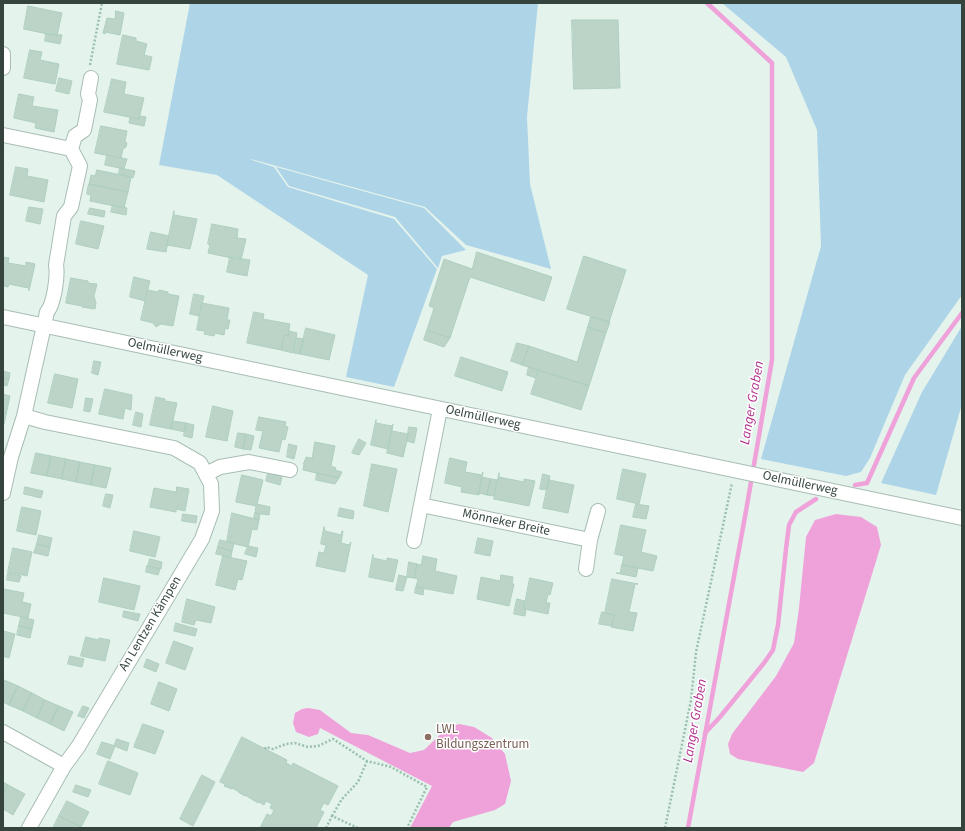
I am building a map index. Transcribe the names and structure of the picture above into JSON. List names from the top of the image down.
{
  "streets": {
    "street": ["Oelmüllerweg", "Mönneker Breite", "An Lentzen Kämpen"]
  },
  "water": ["Langer Graben"],
  "places": ["LWL Bildungszentrum"]
}
